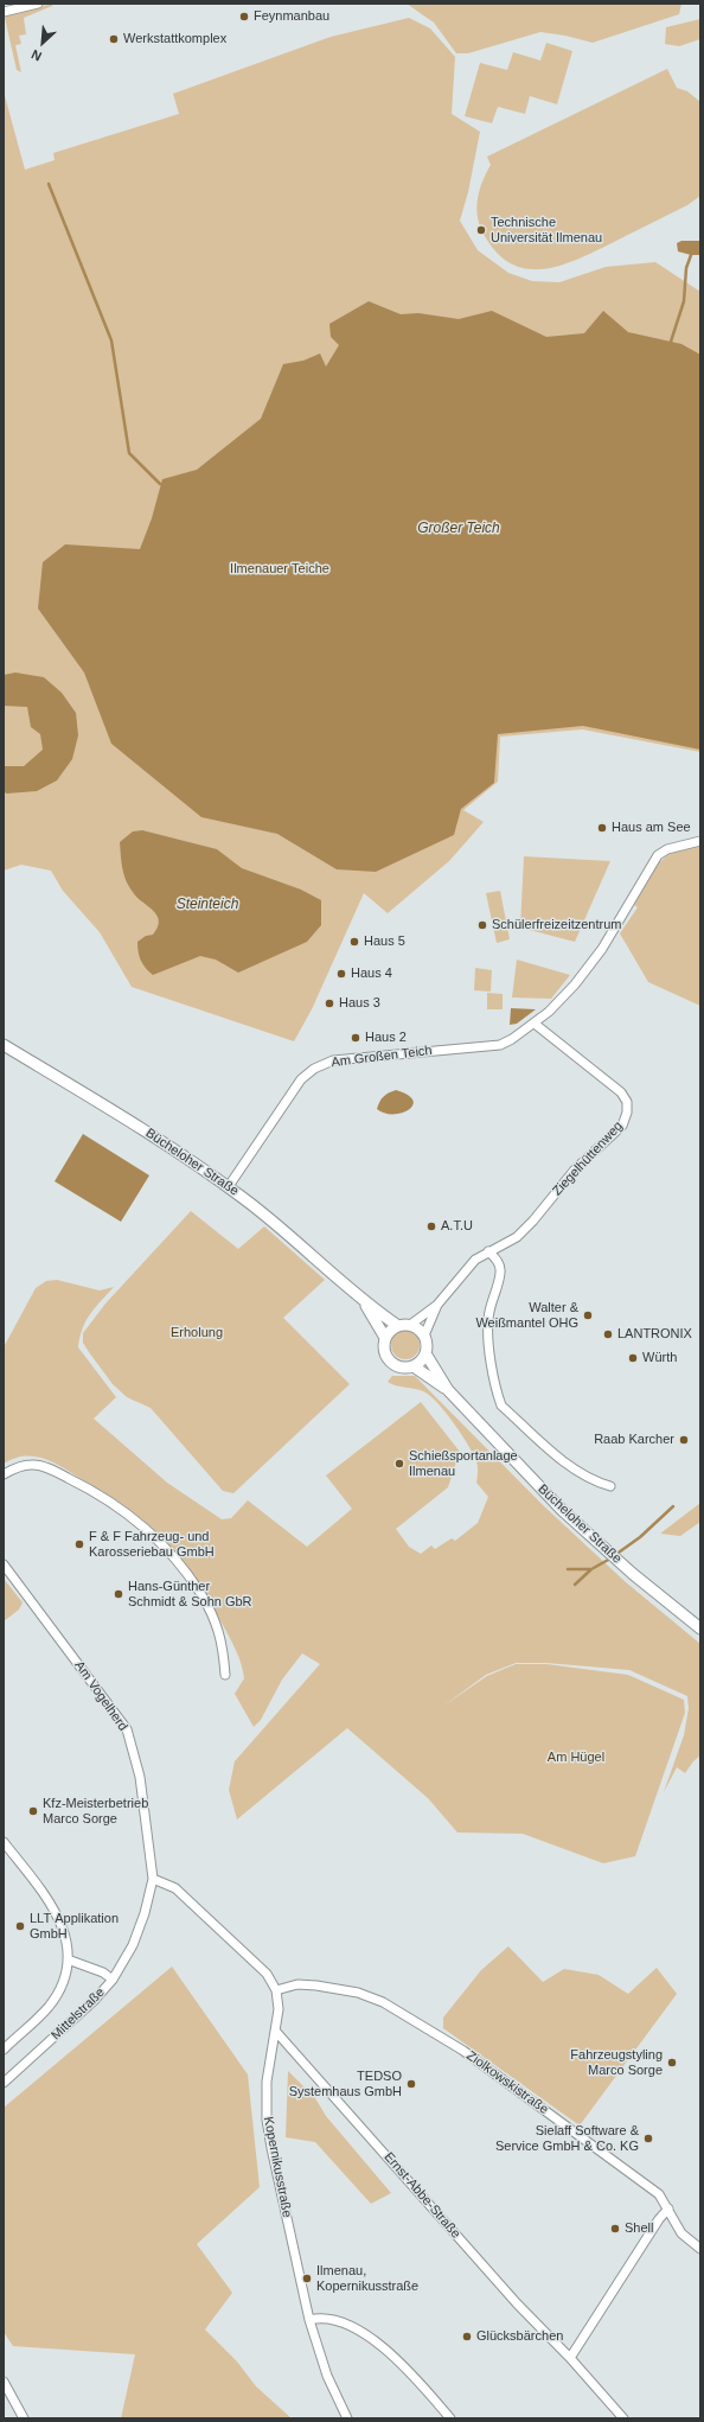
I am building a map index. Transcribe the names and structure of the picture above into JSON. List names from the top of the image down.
{
  "streets": {
    "main road": ["Bücheloher Straße"],
    "street": [
      "Am Großen Teich",
      "Ziegelhüttenweg",
      "Am Vogelherd",
      "Mittelstraße",
      "Ziolkowskistraße",
      "Kopernikusstraße",
      "Ernst-Abbe-Straße"
    ]
  },
  "crossings": [
    ["Am Großen Teich", "Ziegelhüttenweg"],
    ["Am Großen Teich", "Bücheloher Straße"],
    ["Ziegelhüttenweg", "Bücheloher Straße"],
    ["Am Vogelherd", "Mittelstraße"],
    ["Am Vogelherd", "Kopernikusstraße"],
    ["Mittelstraße", "Kopernikusstraße"],
    ["Ziolkowskistraße", "Kopernikusstraße"],
    ["Kopernikusstraße", "Ernst-Abbe-Straße"]
  ],
  "water": ["Großer Teich", "Steinteich"],
  "parks": ["Ilmenauer Teiche", "Erholung", "Am Hügel"],
  "places": [
    "Feynmanbau",
    "Werkstattkomplex",
    "Technische Universität Ilmenau",
    "Haus am See",
    "Schülerfreizeitzentrum",
    "Haus 5",
    "Haus 4",
    "Haus 3",
    "Haus 2",
    "A.T.U",
    "Walter & Weißmantel OHG",
    "LANTRONIX",
    "Würth",
    "Raab Karcher",
    "Schießsportanlage Ilmenau",
    "F & F Fahrzeug- und Karosseriebau GmbH",
    "Hans-Günther Schmidt & Sohn GbR",
    "Kfz-Meisterbetrieb Marco Sorge",
    "LLT Applikation GmbH",
    "Fahrzeugstyling Marco Sorge",
    "TEDSO Systemhaus GmbH",
    "Sielaff Software & Service GmbH & Co. KG",
    "Shell",
    "Ilmenau, Kopernikusstraße",
    "Glücksbärchen"
  ],
  "north": "bottom left"
}
